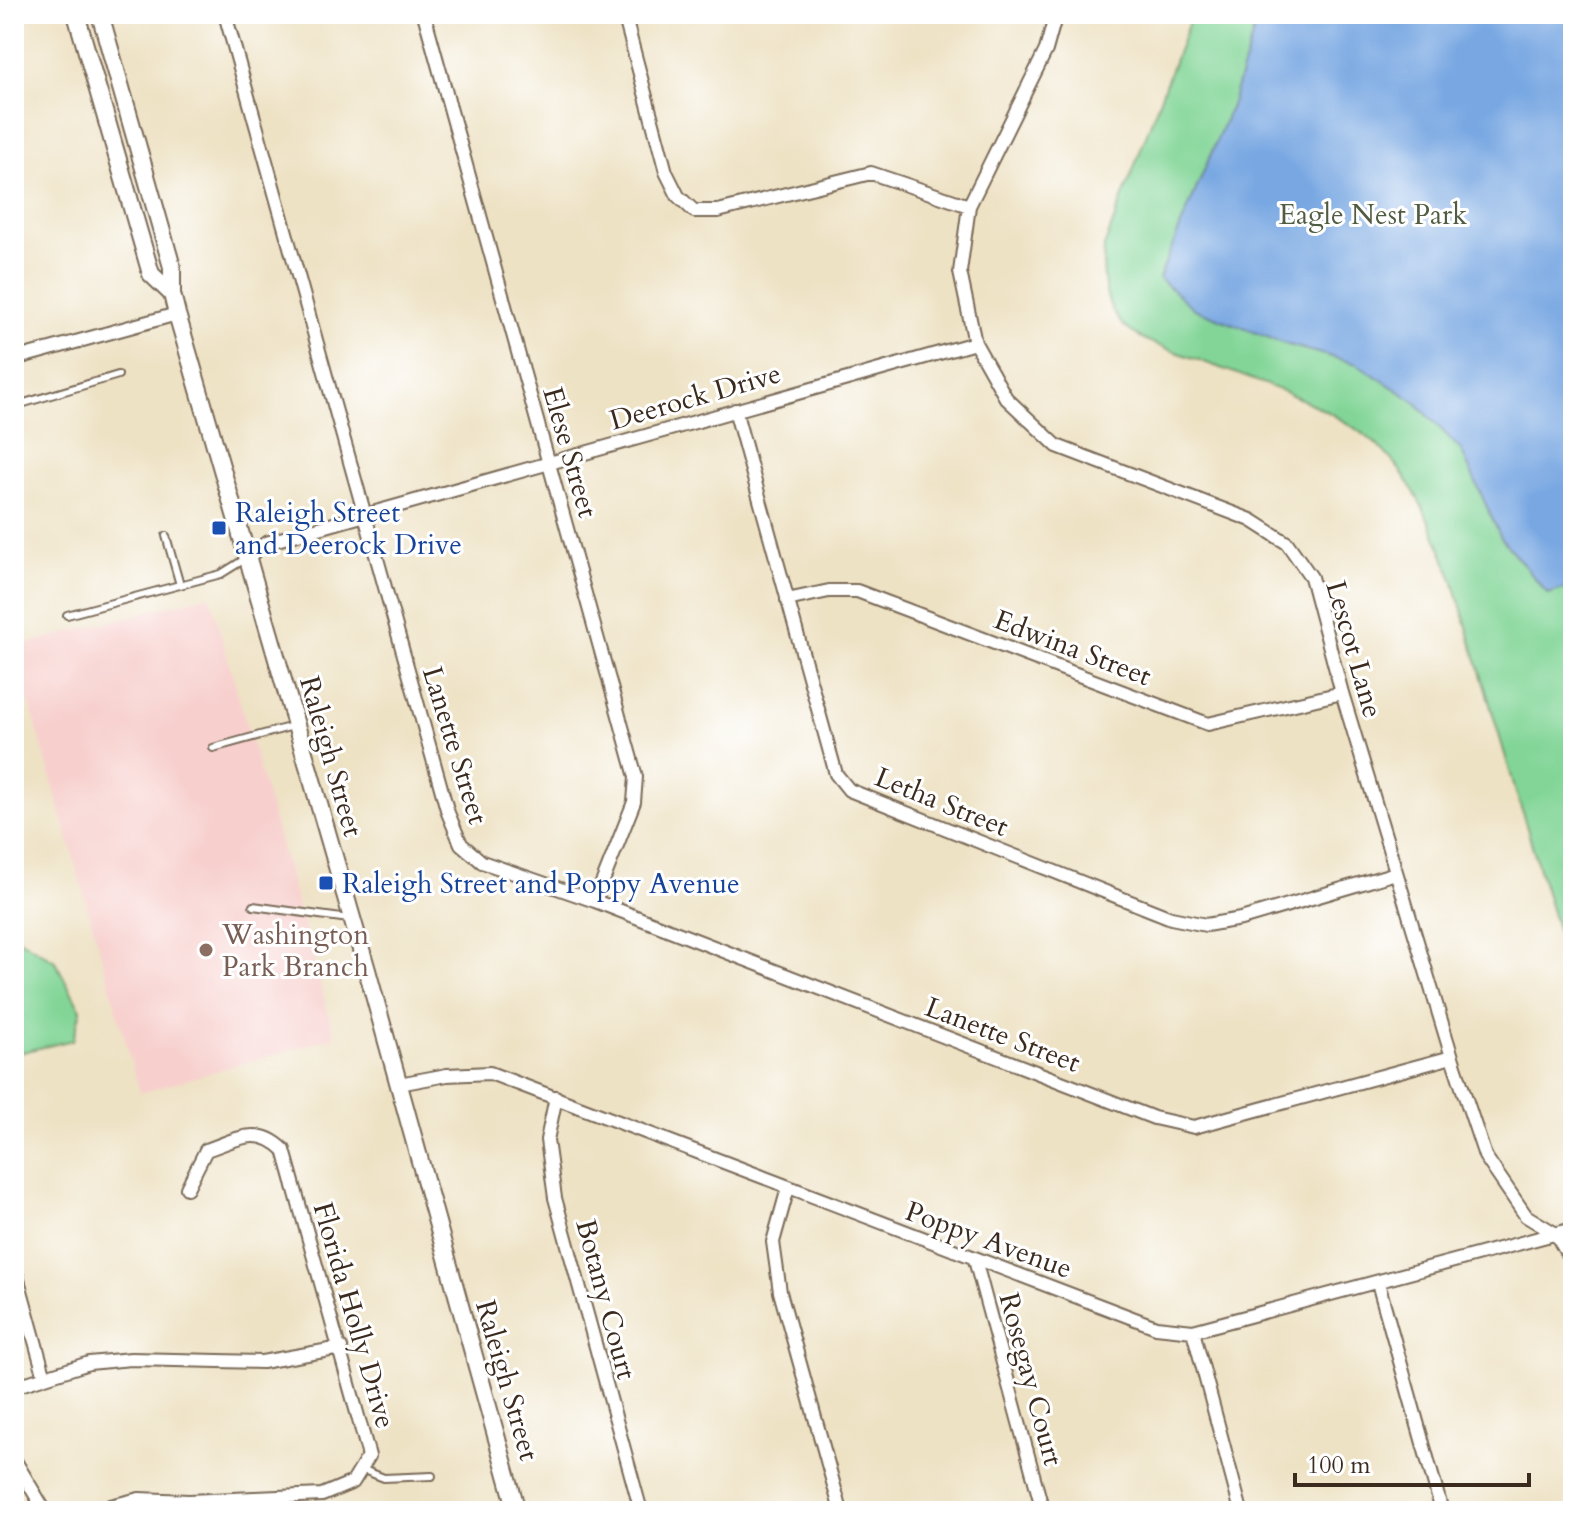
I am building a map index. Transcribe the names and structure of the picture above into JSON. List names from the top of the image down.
{
  "streets": {
    "street": [
      "Deerock Drive",
      "Elese Street",
      "Edwina Street",
      "Lescot Lane",
      "Lanette Street",
      "Raleigh Street",
      "Letha Street",
      "Poppy Avenue",
      "Botany Court",
      "Florida Holly Drive",
      "Rosegay Court"
    ]
  },
  "crossings": [
    ["Deerock Drive", "Elese Street"],
    ["Deerock Drive", "Lescot Lane"],
    ["Deerock Drive", "Lanette Street"],
    ["Deerock Drive", "Raleigh Street"],
    ["Deerock Drive", "Letha Street"],
    ["Elese Street", "Lanette Street"],
    ["Edwina Street", "Lescot Lane"],
    ["Edwina Street", "Letha Street"],
    ["Lescot Lane", "Lanette Street"],
    ["Lescot Lane", "Letha Street"],
    ["Lescot Lane", "Poppy Avenue"],
    ["Raleigh Street", "Poppy Avenue"],
    ["Poppy Avenue", "Botany Court"],
    ["Poppy Avenue", "Rosegay Court"]
  ],
  "parks": ["Eagle Nest Park"],
  "places": {
    "transit": ["Raleigh Street and Deerock Drive", "Raleigh Street and Poppy Avenue"],
    "other": ["Washington Park Branch"]
  },
  "scale_bar": "100 m"
}
